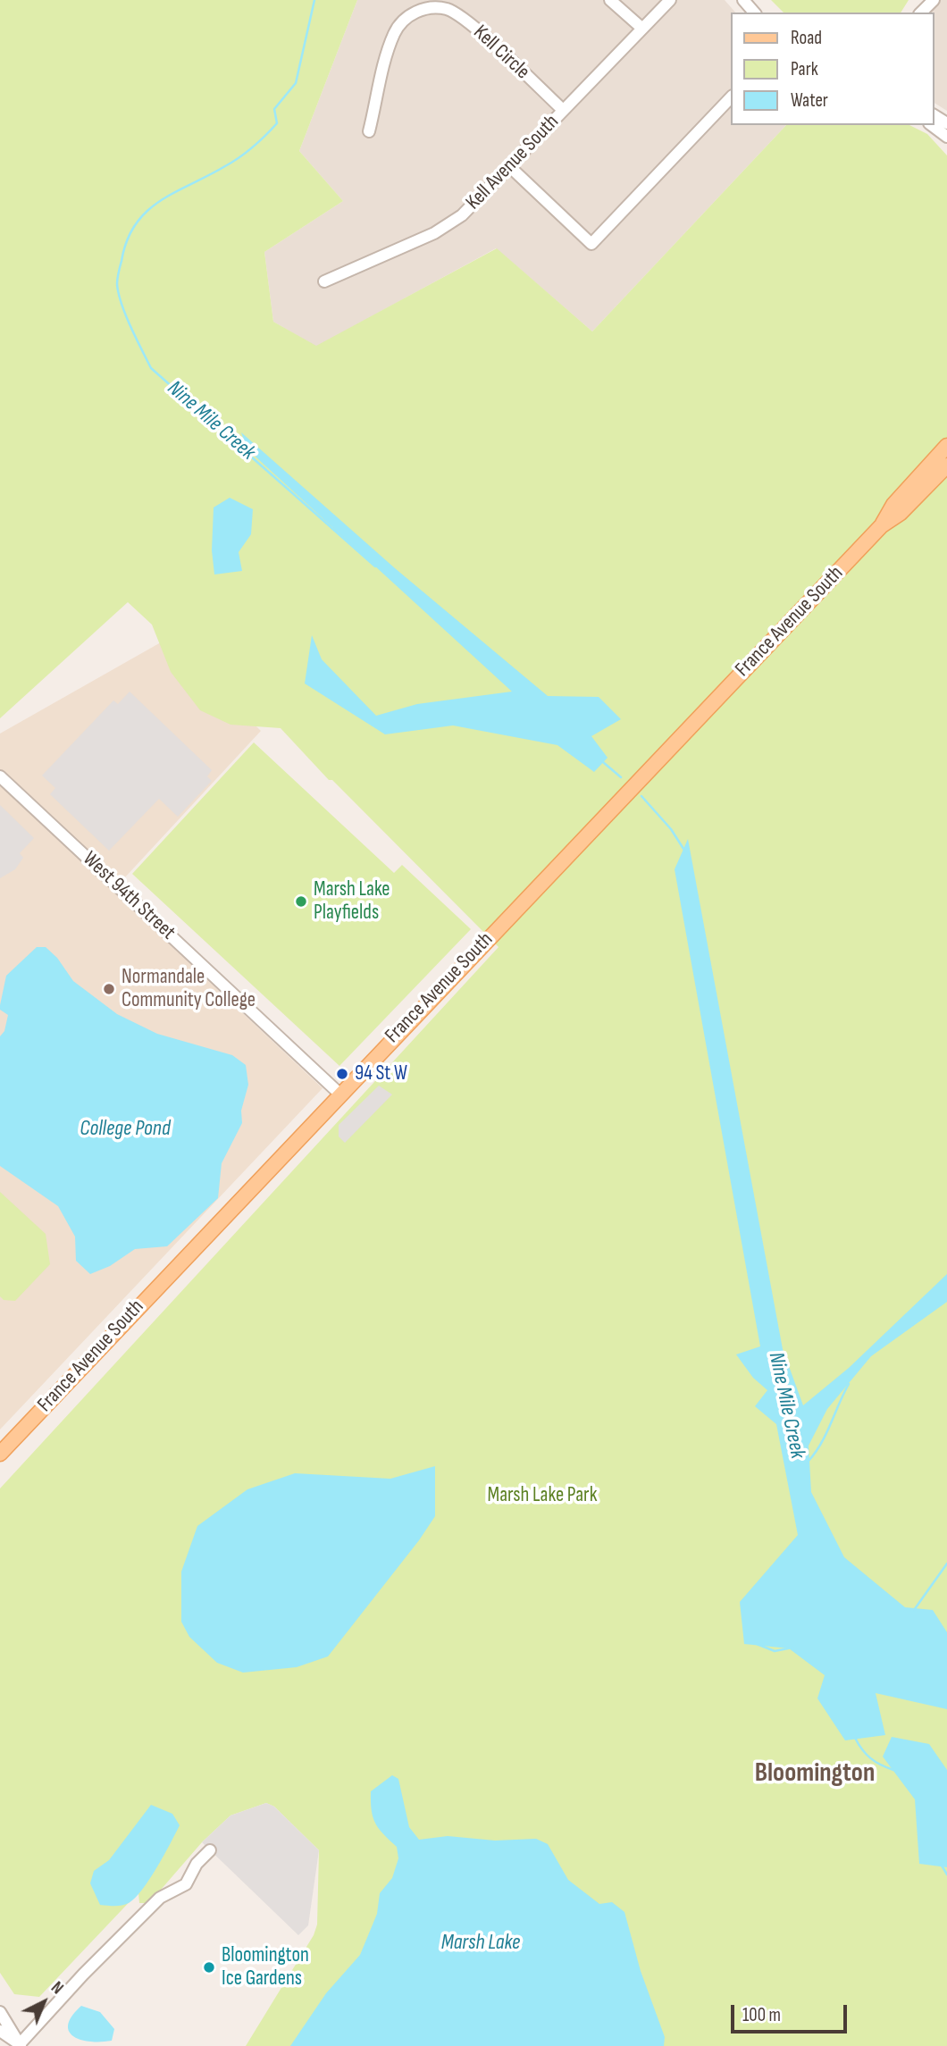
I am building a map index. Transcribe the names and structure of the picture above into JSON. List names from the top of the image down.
{
  "streets": {
    "main road": ["France Avenue South"],
    "street": ["Kell Circle", "Kell Avenue South", "West 94th Street"]
  },
  "crossings": [
    ["Kell Circle", "Kell Avenue South"],
    ["France Avenue South", "West 94th Street"]
  ],
  "districts": ["Bloomington"],
  "water": ["Nine Mile Creek", "College Pond", "Marsh Lake"],
  "parks": ["Marsh Lake Park"],
  "places": [
    "Marsh Lake Playfields",
    "Normandale Community College",
    "94 St W",
    "Bloomington Ice Gardens"
  ],
  "legend": ["Road", "Park", "Water"],
  "scale_bar": "100 m",
  "north": "top right"
}
